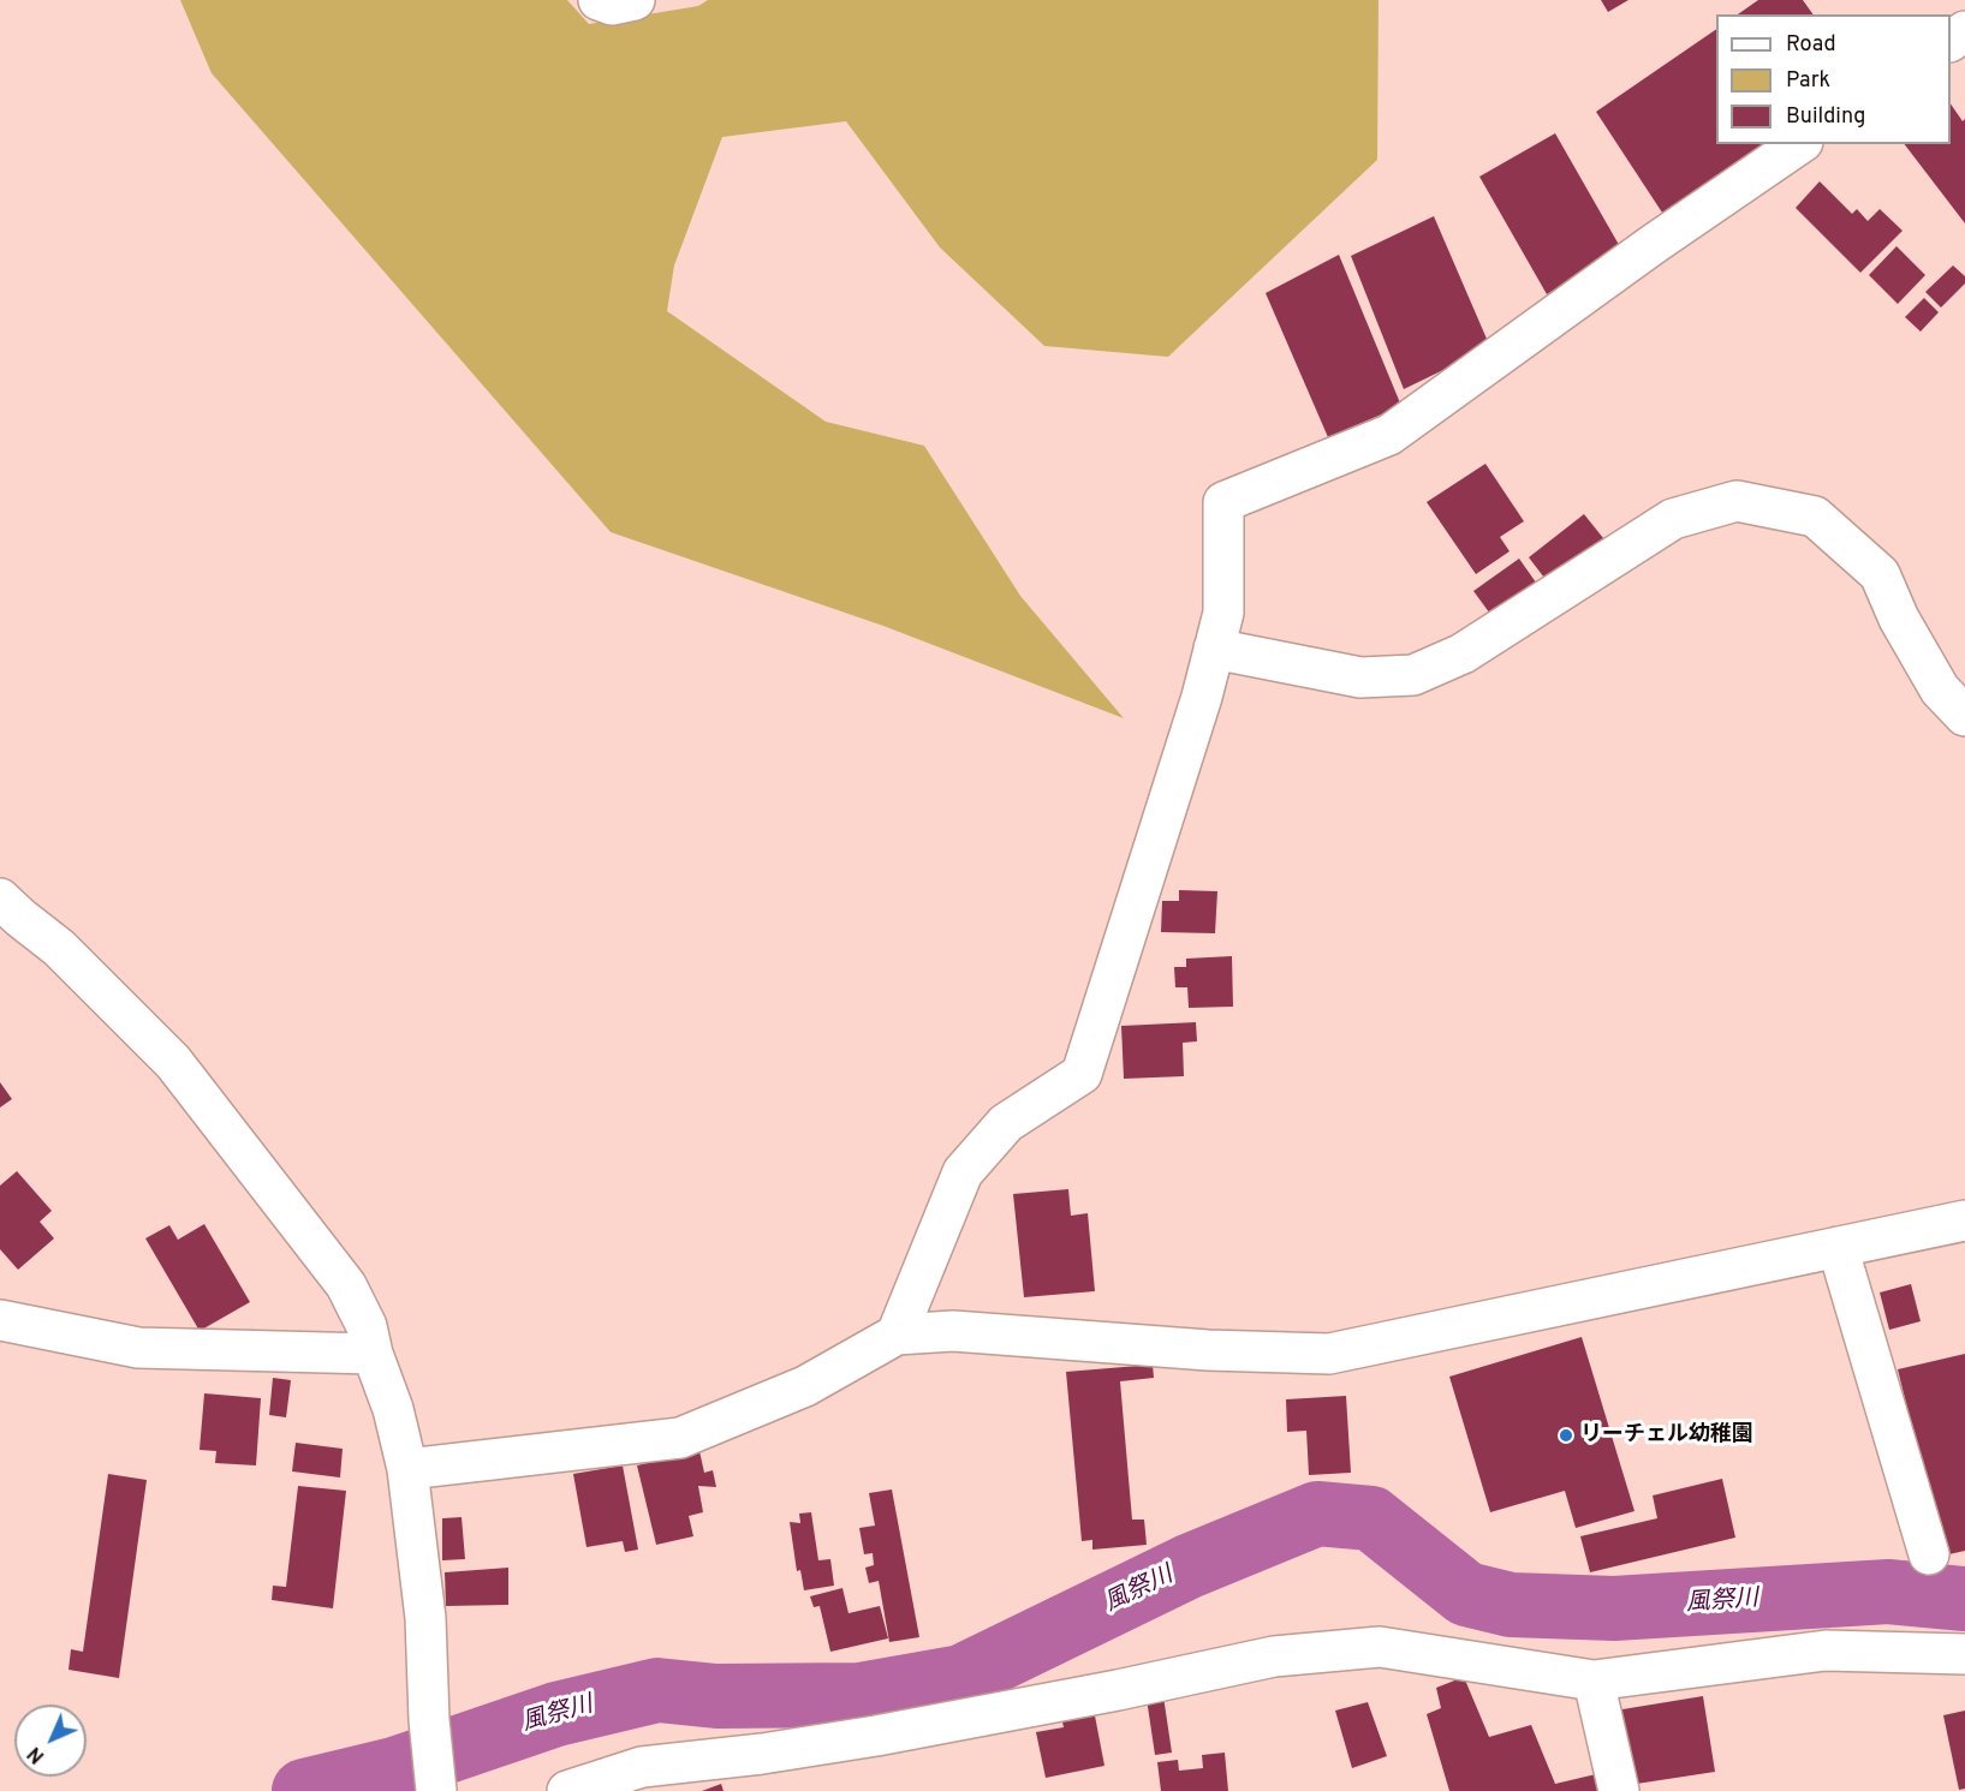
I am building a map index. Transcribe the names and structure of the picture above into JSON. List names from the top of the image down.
{
  "water": ["風祭川"],
  "places": ["リーチェル幼稚園"],
  "legend": ["Road", "Park", "Building"],
  "north": "bottom left"
}
